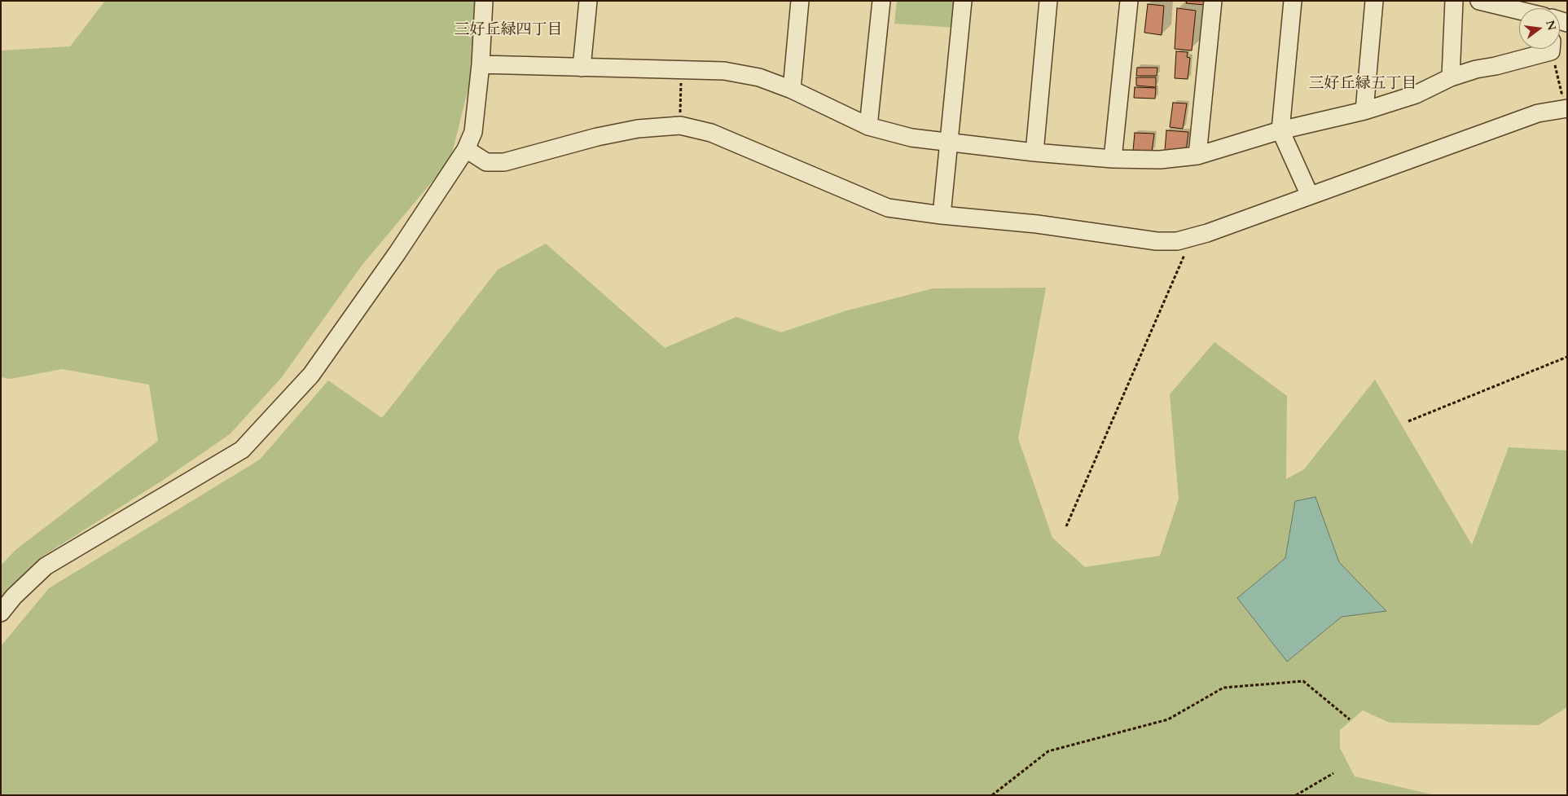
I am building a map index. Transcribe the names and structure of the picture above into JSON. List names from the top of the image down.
{
  "districts": ["三好丘緑四丁目", "三好丘緑五丁目"],
  "north": "right"
}
